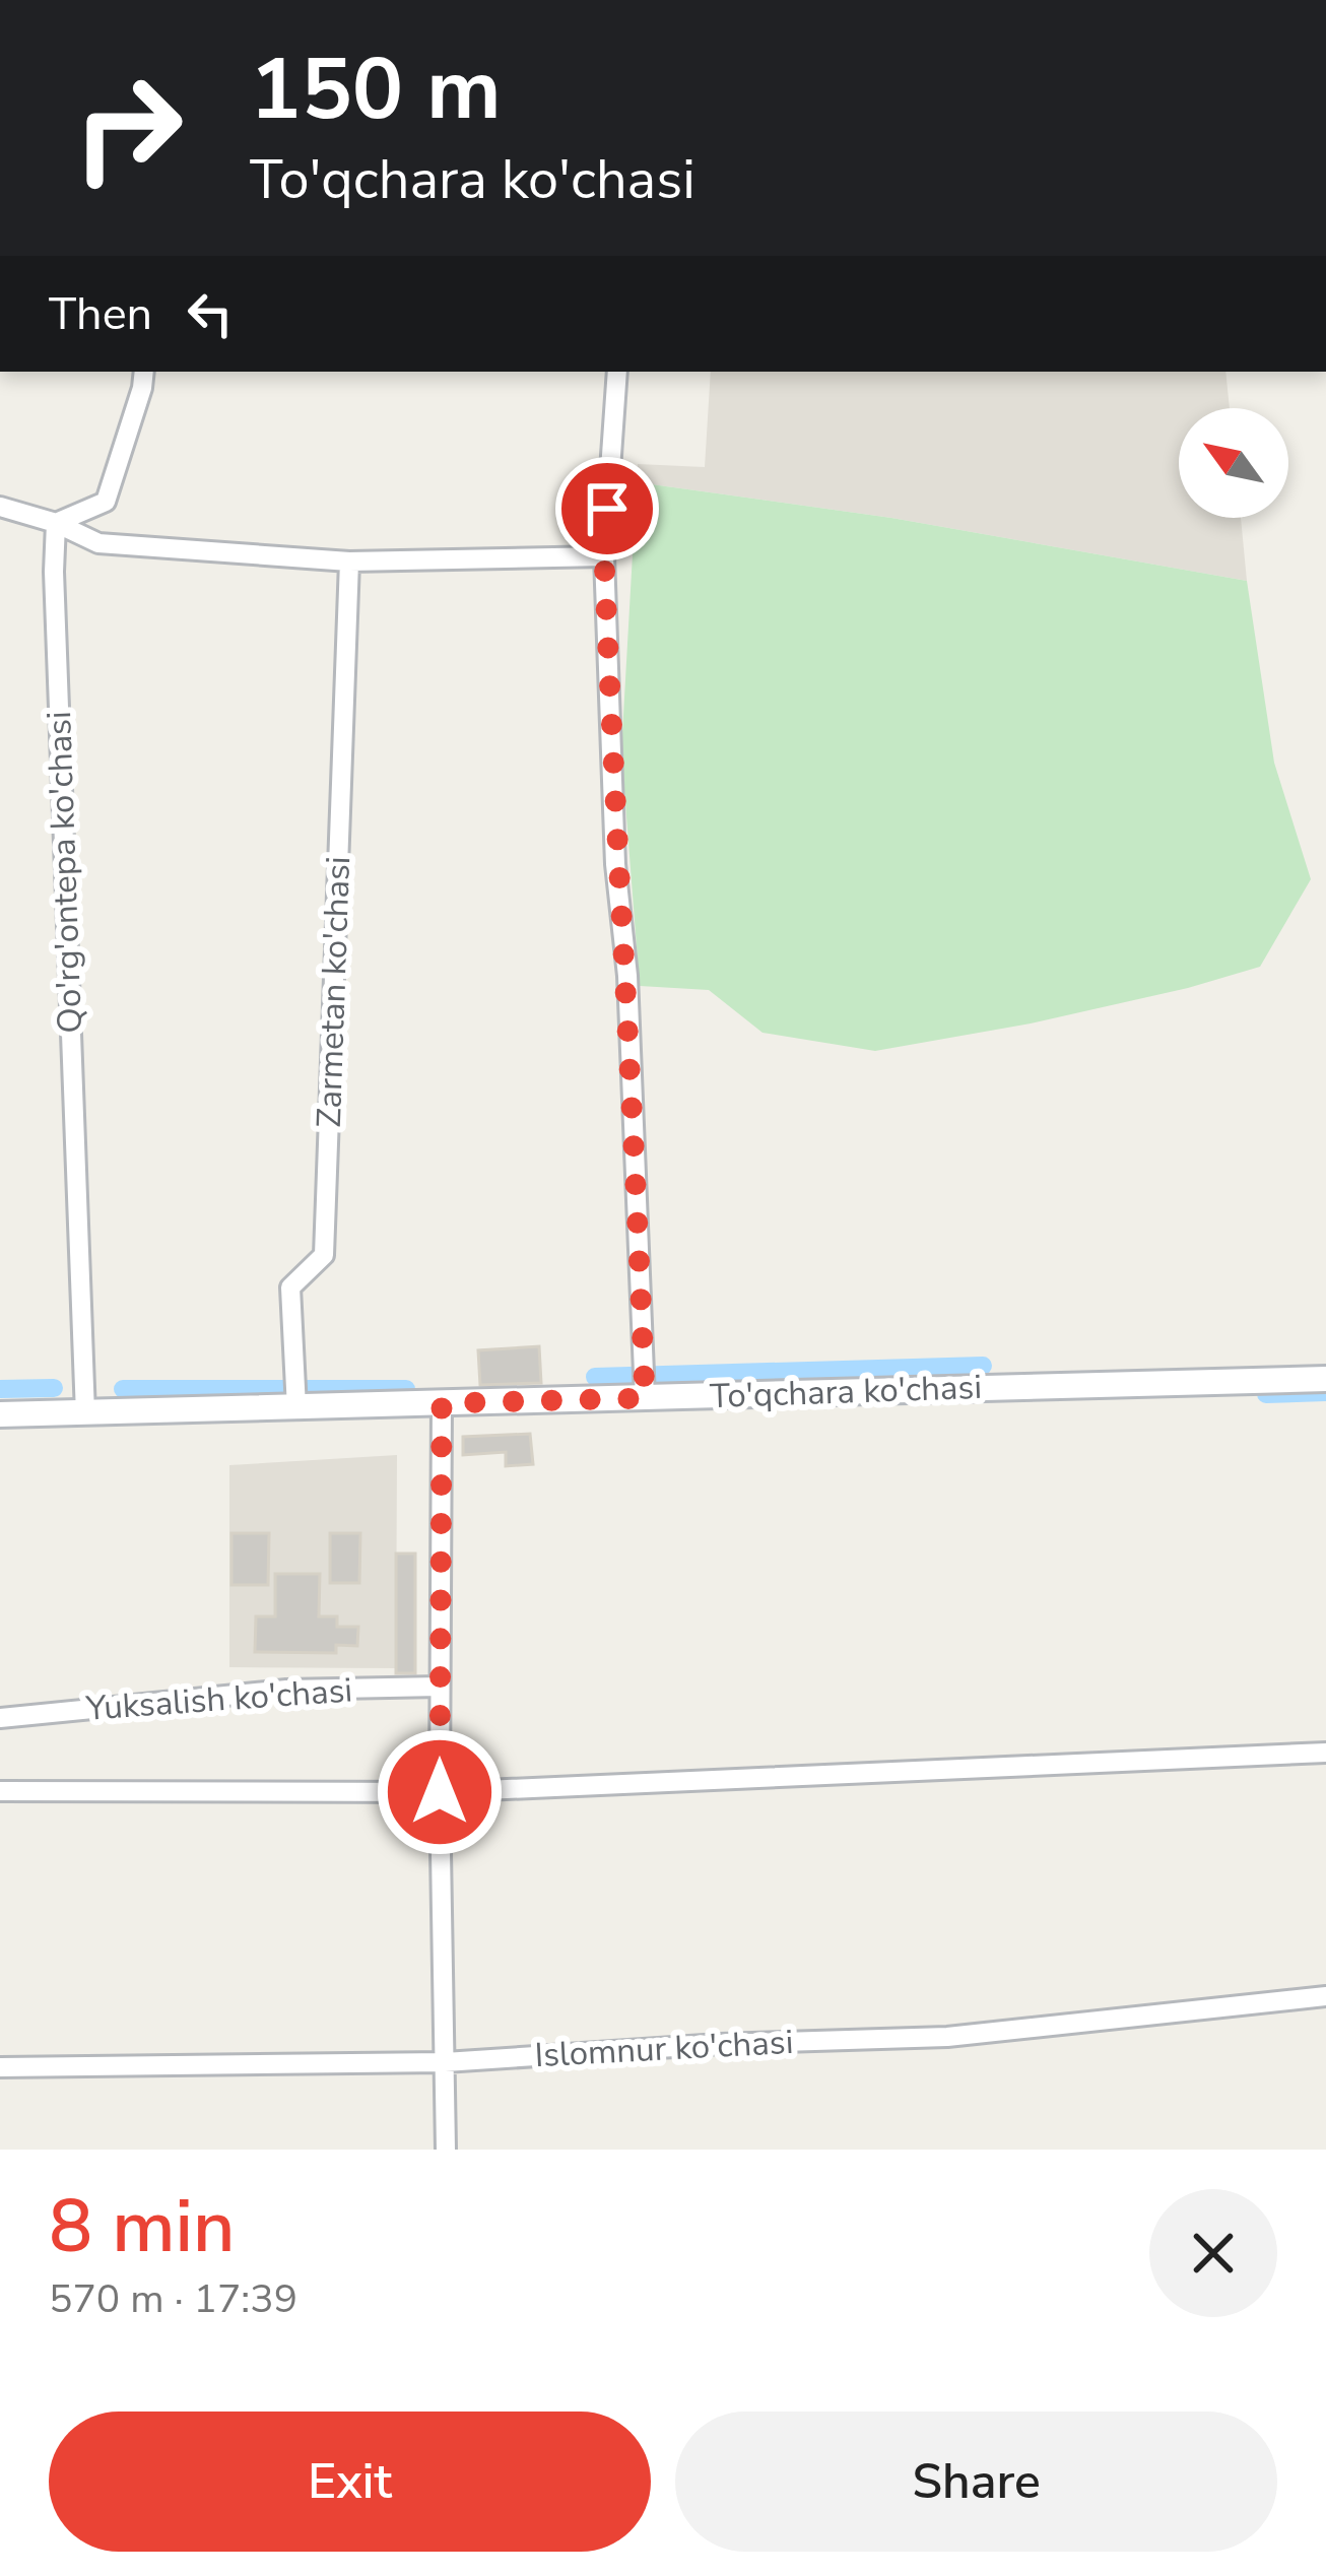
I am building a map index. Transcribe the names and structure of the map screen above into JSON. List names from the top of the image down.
{
  "streets": {
    "street": [
      "Qo'rg'ontepa ko'chasi",
      "Zarmetan ko'chasi",
      "To'qchara ko'chasi",
      "Yuksalish ko'chasi",
      "Islomnur ko'chasi"
    ]
  },
  "crossings": [
    ["Qo'rg'ontepa ko'chasi", "To'qchara ko'chasi"],
    ["Zarmetan ko'chasi", "To'qchara ko'chasi"]
  ],
  "north": "top left",
  "page": {
    "turn": ["150 m", "To'qchara ko'chasi"],
    "then": "Then",
    "heading": ["8 min", "570 m · 17:39"],
    "buttons": ["Exit", "Share"]
  }
}
